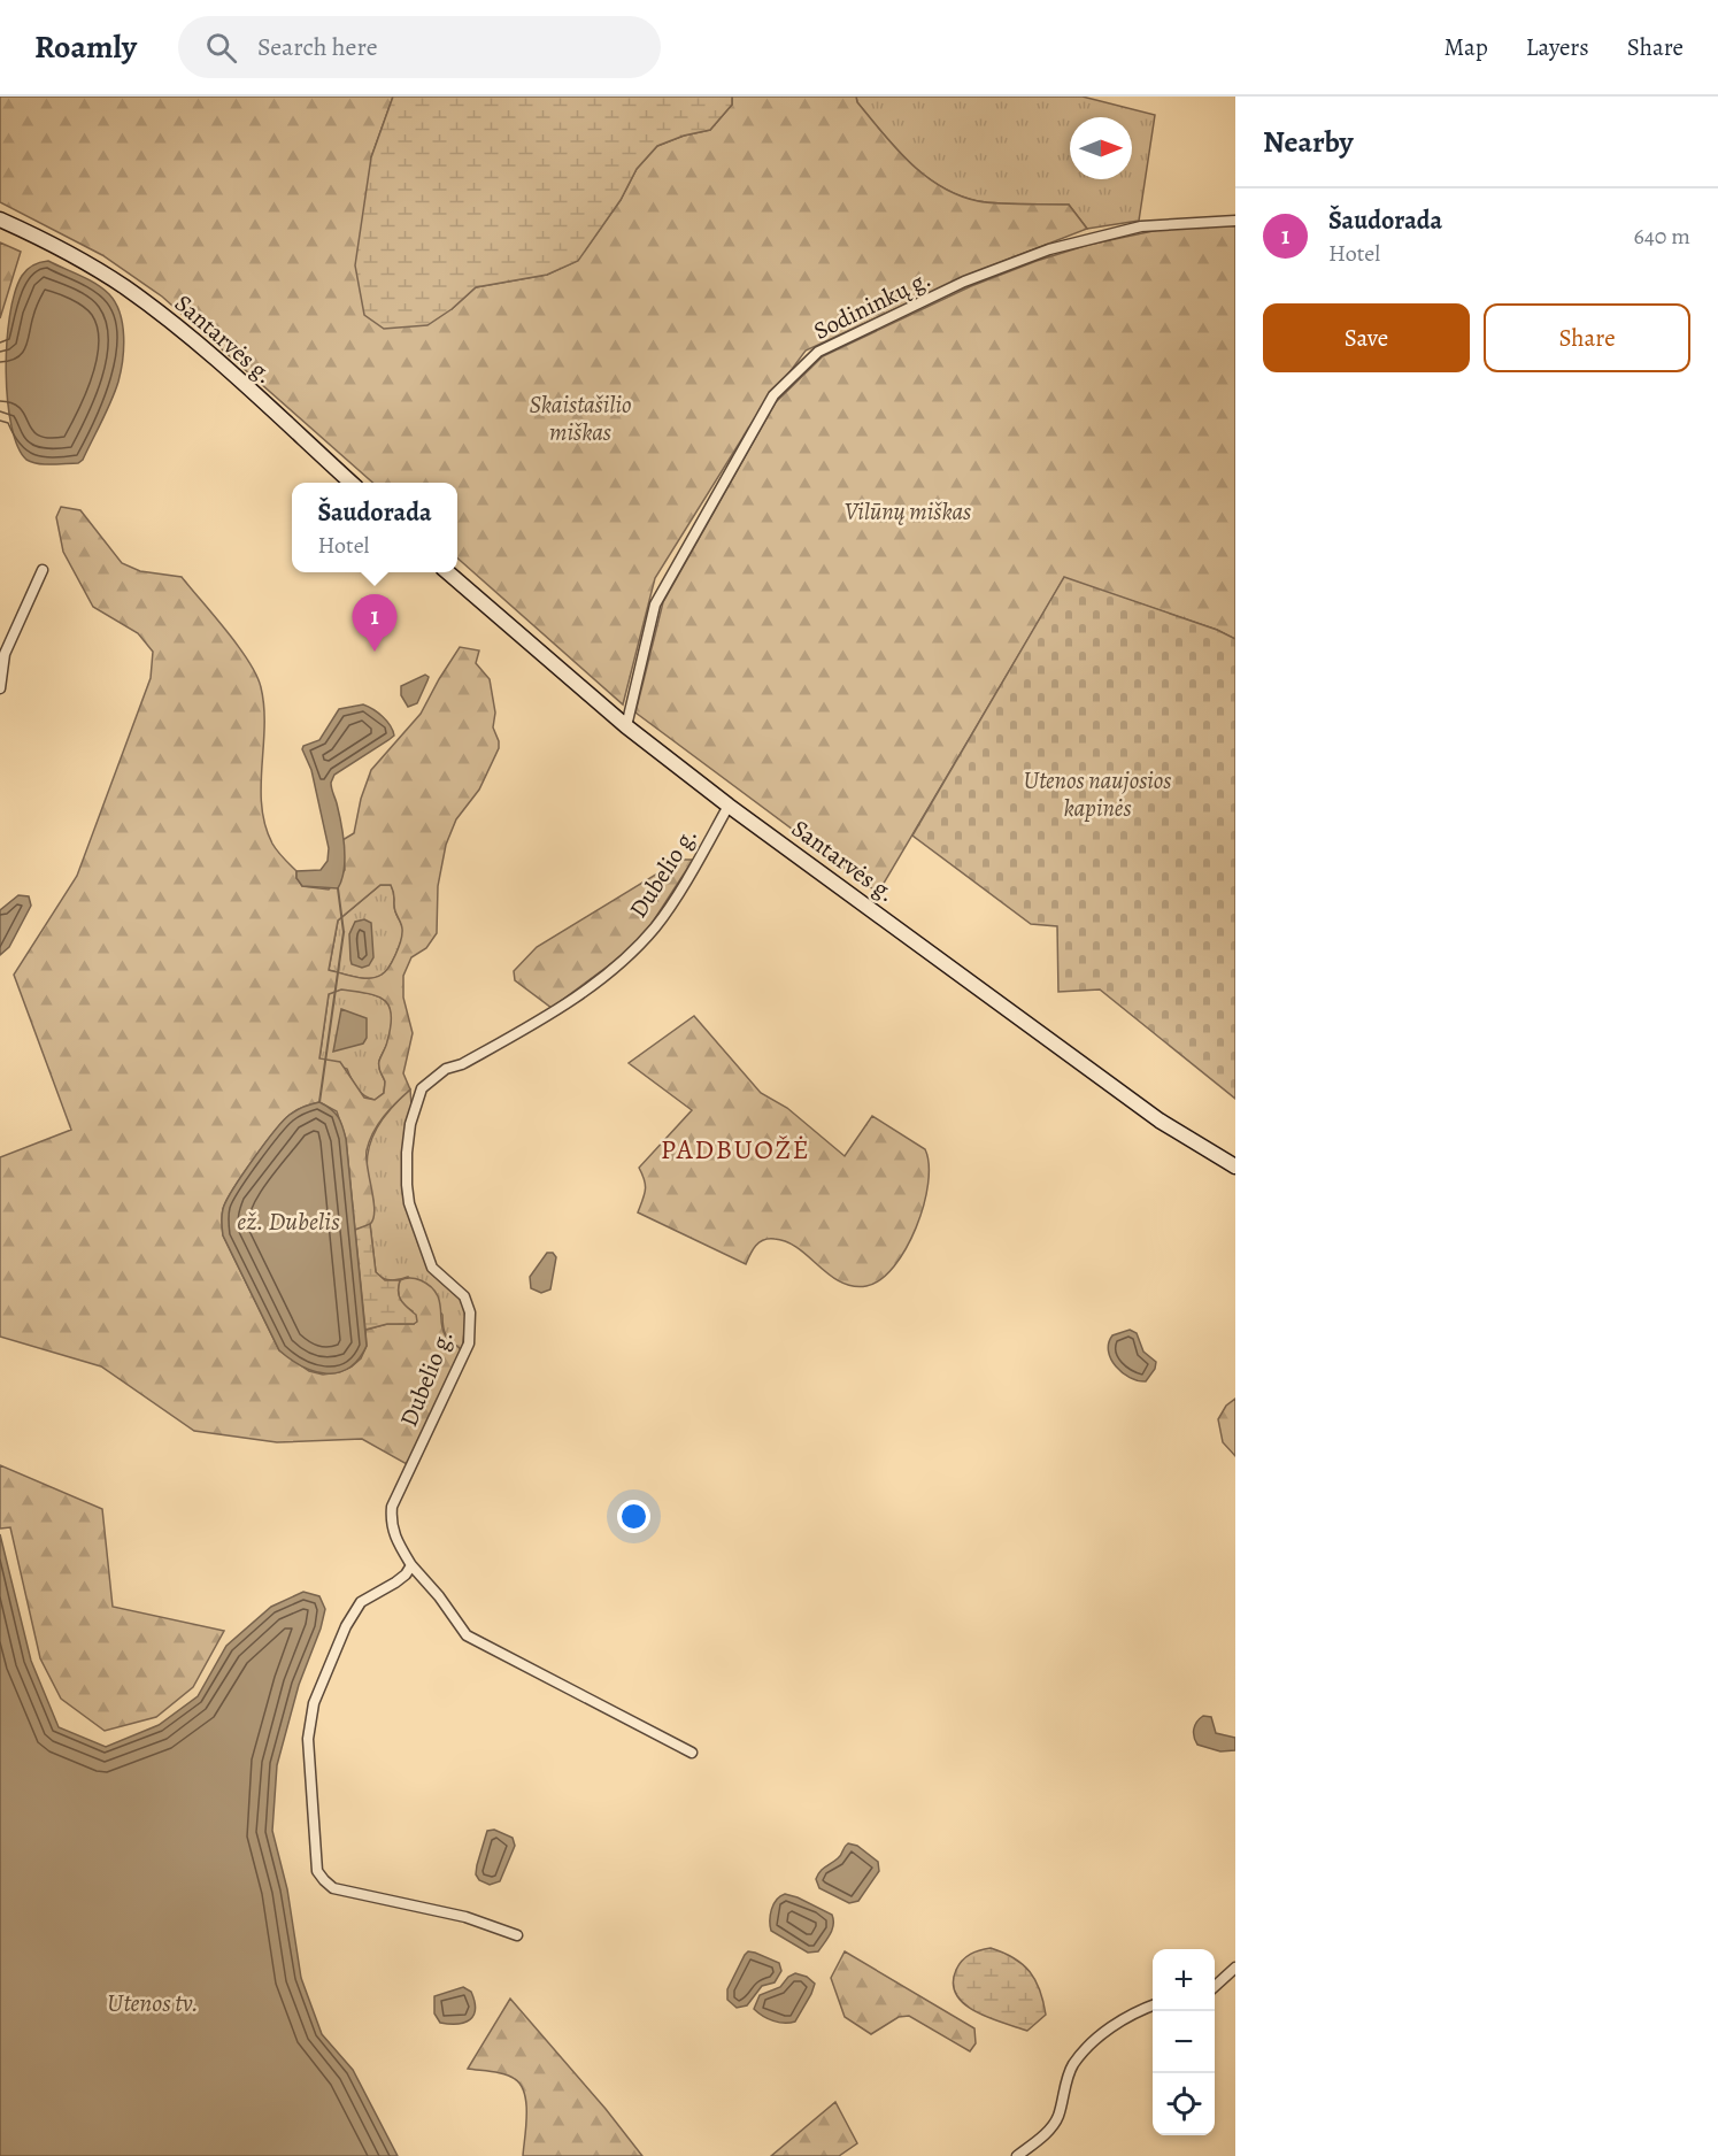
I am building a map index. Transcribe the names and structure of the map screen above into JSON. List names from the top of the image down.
{
  "streets": {
    "main road": ["Santarvės g."],
    "street": ["Sodininkų g.", "Dubelio g."]
  },
  "crossings": [
    ["Sodininkų g.", "Santarvės g."],
    ["Santarvės g.", "Dubelio g."]
  ],
  "districts": ["PADBUOŽĖ"],
  "water": ["ež. Dubelis", "Utenos tv."],
  "parks": ["Skaistašilio miškas", "Vilūnų miškas", "Utenos naujosios kapinės"],
  "north": "right",
  "page": {
    "header": "Roamly",
    "search": "Search here",
    "nav": ["Map", "Layers", "Share"],
    "heading": "Nearby",
    "list": [
      {
        "mark": "1",
        "name": "Šaudorada",
        "note": "Hotel",
        "value": "640 m"
      }
    ],
    "buttons": ["Save", "Share"],
    "popup": ["Šaudorada", "Hotel"],
    "pins": "1",
    "map_buttons": ["+", "−"]
  }
}
